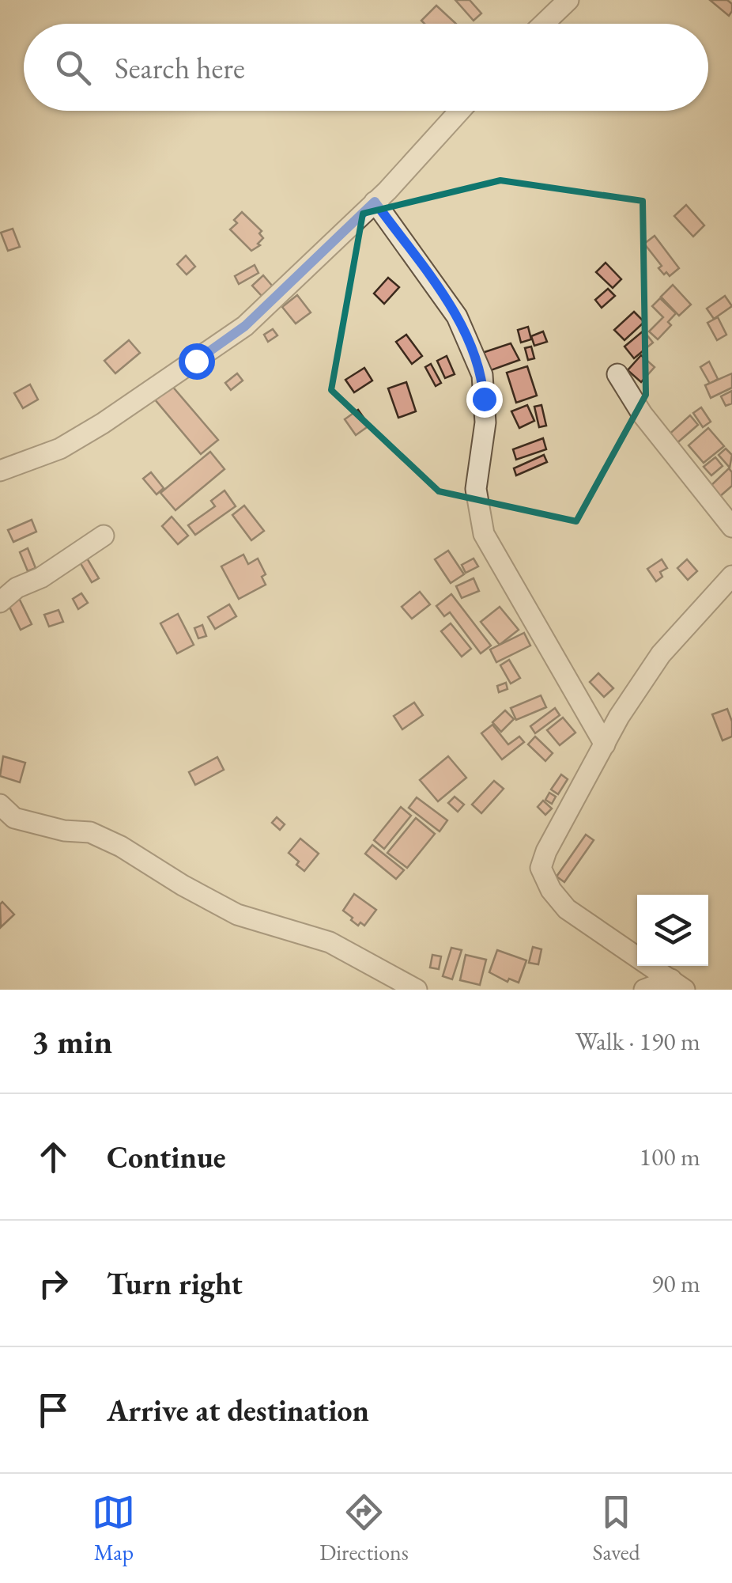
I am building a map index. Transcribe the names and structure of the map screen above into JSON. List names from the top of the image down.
{
  "page": {
    "search": "Search here",
    "heading": ["3 min", "Walk · 190 m"],
    "list": [
      ["Continue", "100 m"],
      ["Turn right", "90 m"],
      "Arrive at destination"
    ],
    "nav": ["Map", "Directions", "Saved"]
  }
}
